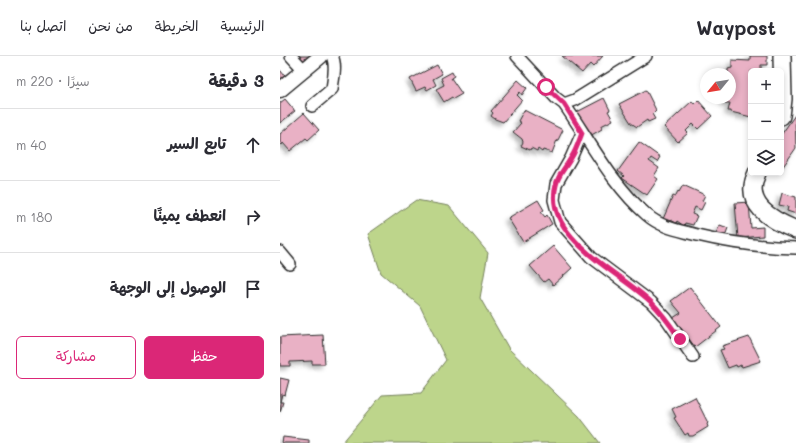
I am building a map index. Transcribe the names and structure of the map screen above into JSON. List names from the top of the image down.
{
  "north": "bottom left",
  "page": {
    "header": "Waypost",
    "nav": [
      "الرئيسية",
      "الخريطة",
      "من نحن",
      "اتصل بنا"
    ],
    "heading": ["3 دقيقة", "سيرًا · 220 m"],
    "map_buttons": ["+", "−"],
    "list": [
      ["تابع السير", "40 m"],
      ["انعطف يمينًا", "180 m"],
      "الوصول إلى الوجهة"
    ],
    "buttons": ["حفظ", "مشاركة"]
  }
}
